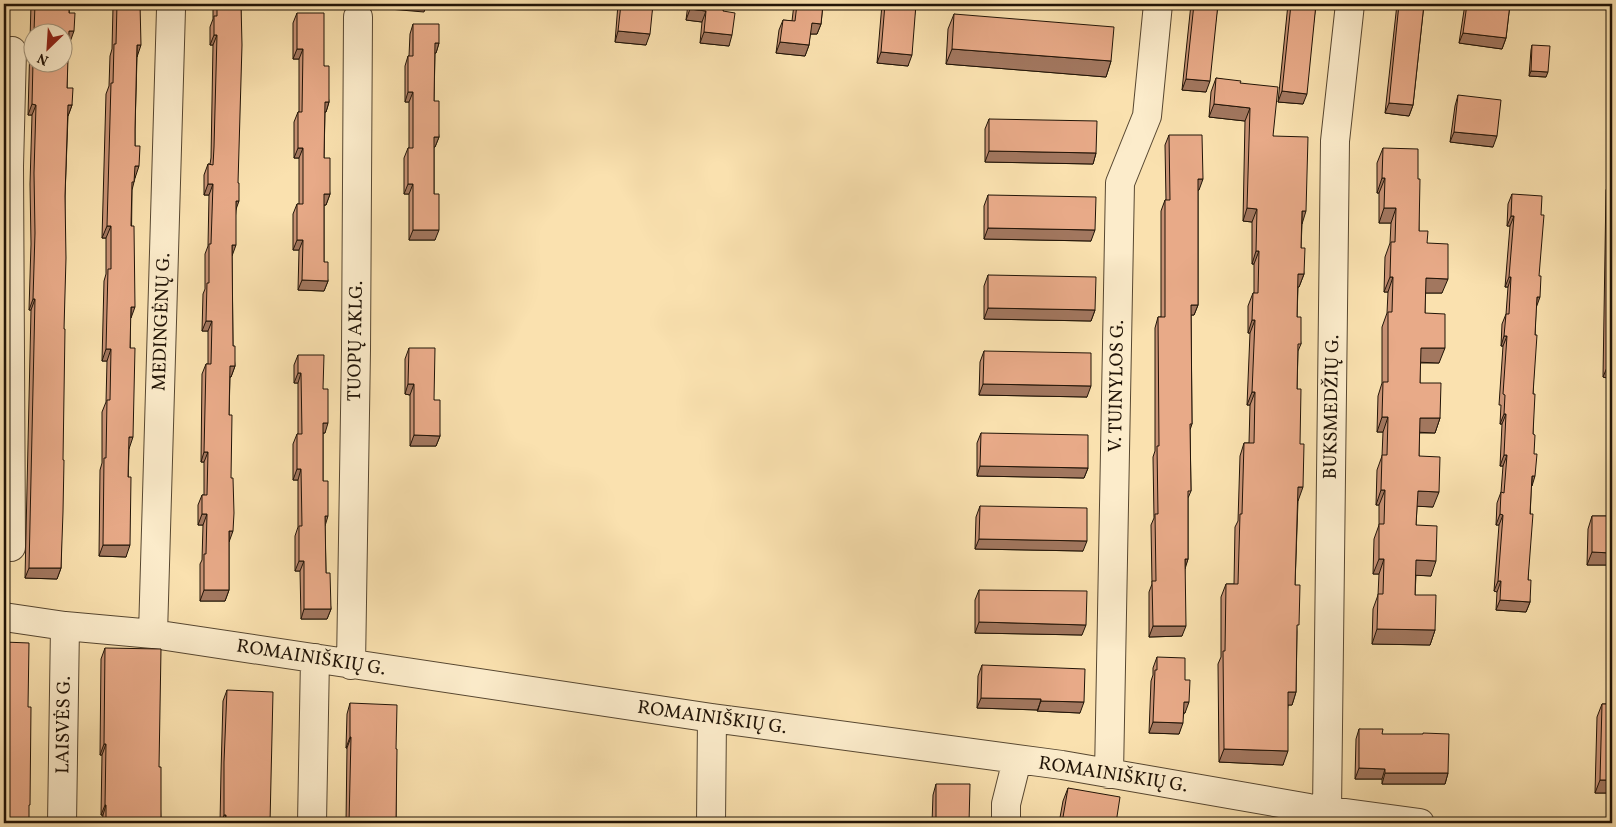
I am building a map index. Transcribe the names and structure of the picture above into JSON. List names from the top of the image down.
{
  "streets": {
    "street": [
      "MEDINGĖNŲ G.",
      "TUOPŲ AKLG.",
      "V. TUINYLOS G.",
      "BUKSMEDŽIŲ G.",
      "ROMAINIŠKIŲ G.",
      "LAISVĖS G."
    ]
  },
  "crossings": [
    ["MEDINGĖNŲ G.", "ROMAINIŠKIŲ G."],
    ["TUOPŲ AKLG.", "ROMAINIŠKIŲ G."],
    ["V. TUINYLOS G.", "ROMAINIŠKIŲ G."],
    ["BUKSMEDŽIŲ G.", "ROMAINIŠKIŲ G."],
    ["ROMAINIŠKIŲ G.", "LAISVĖS G."]
  ],
  "north": "bottom left"
}
